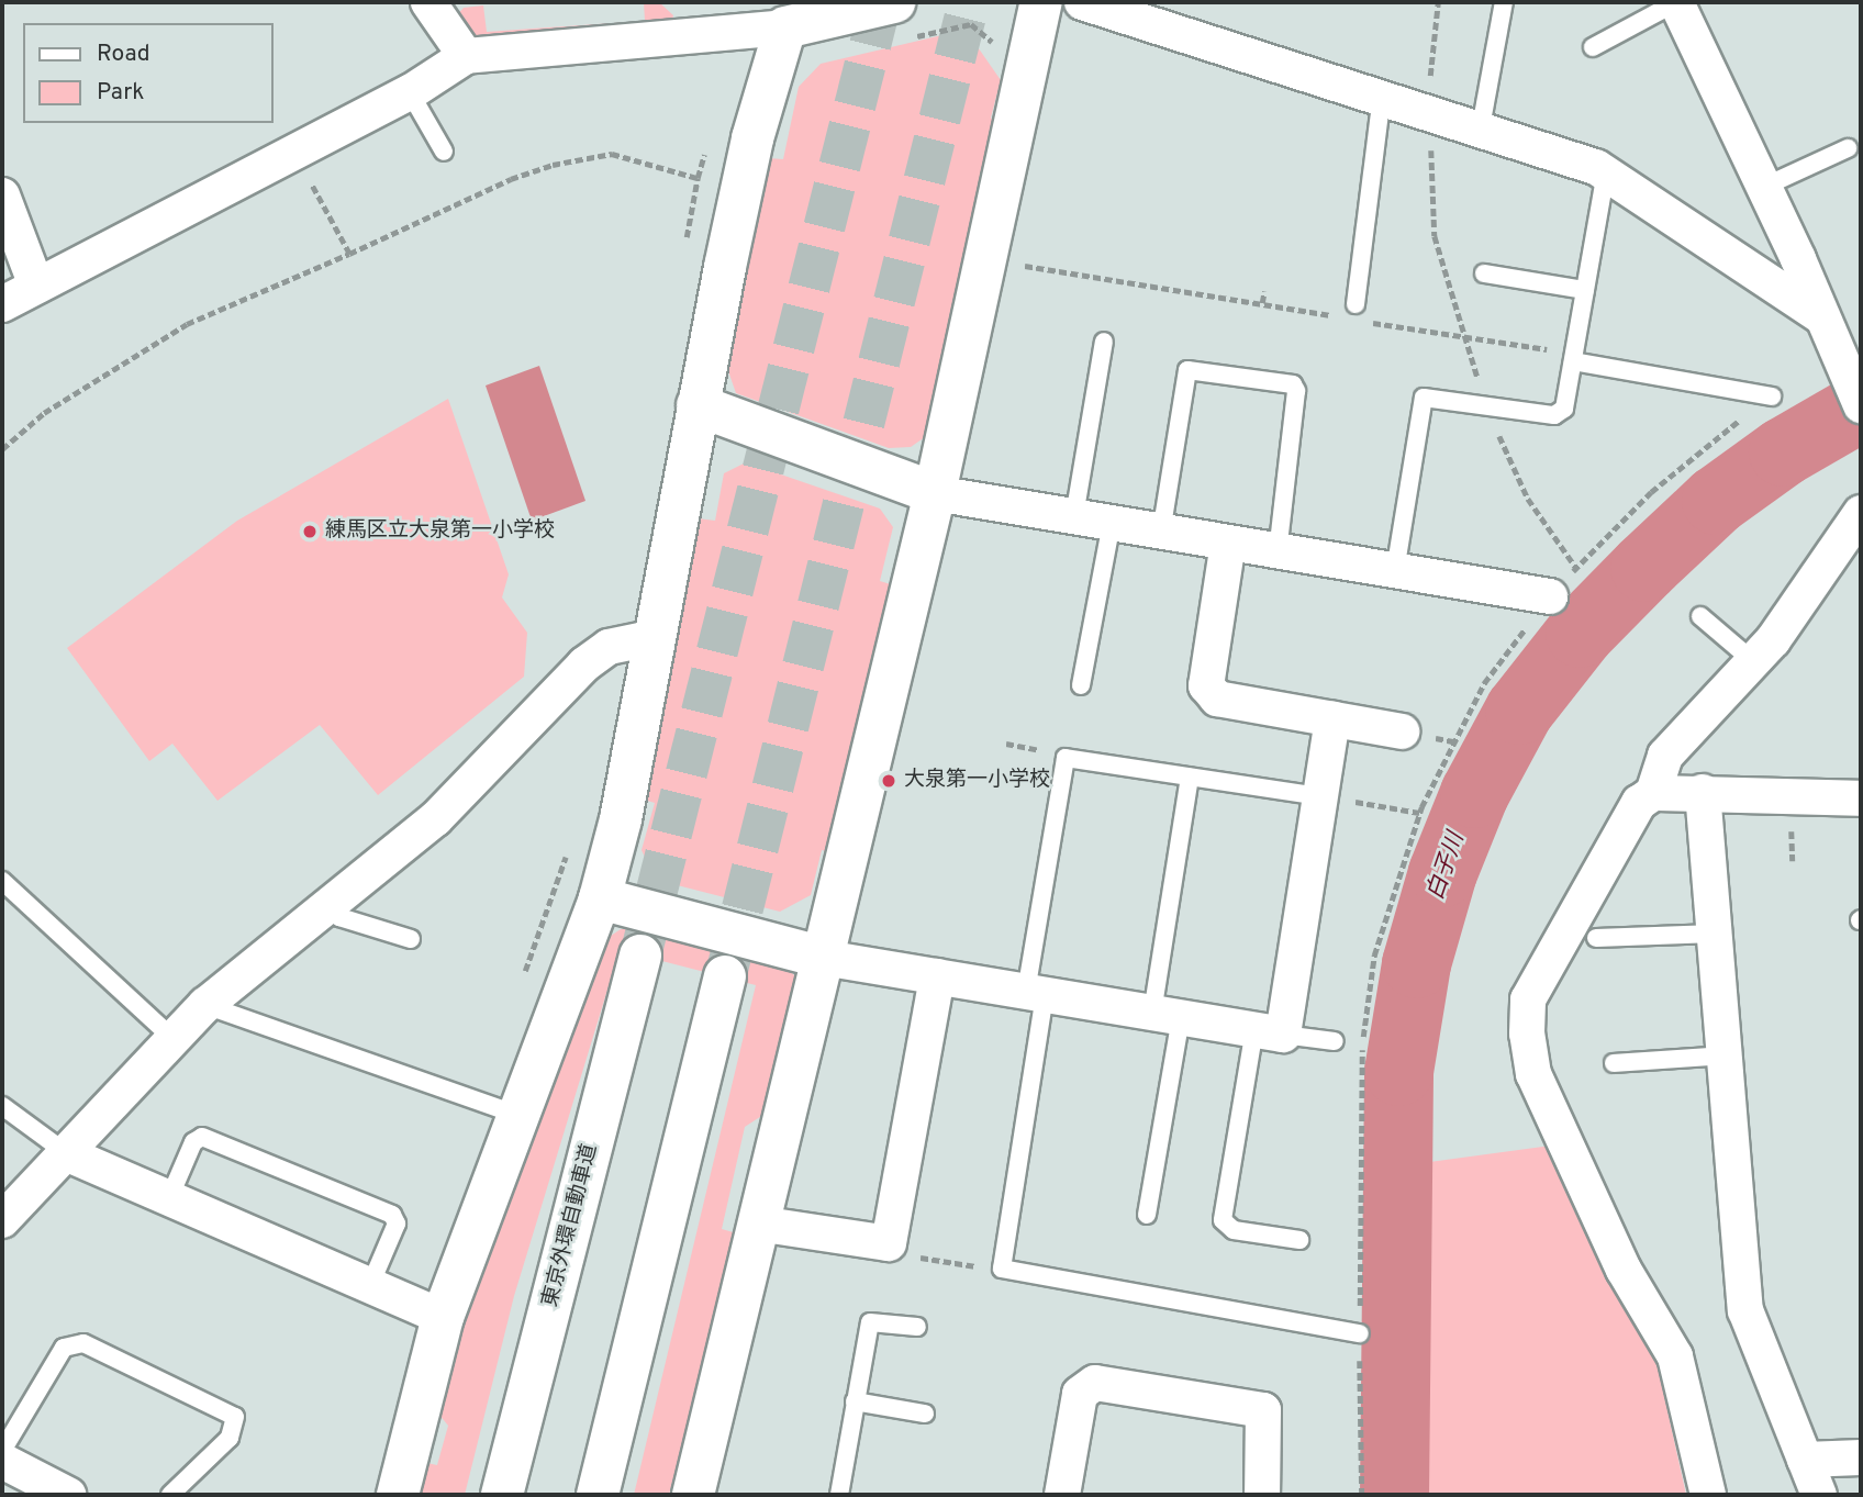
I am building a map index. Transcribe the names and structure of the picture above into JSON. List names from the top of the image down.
{
  "streets": {
    "main road": ["東京外環自動車道"]
  },
  "water": ["白子川"],
  "places": ["練馬区立大泉第一小学校", "大泉第一小学校"],
  "legend": ["Road", "Park"]
}
